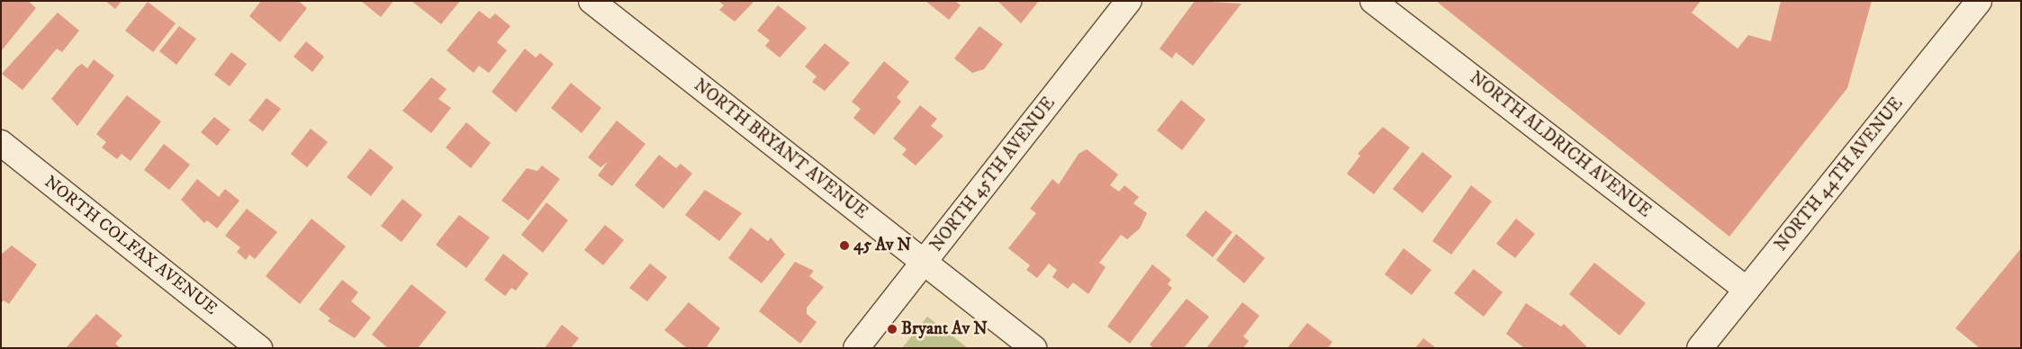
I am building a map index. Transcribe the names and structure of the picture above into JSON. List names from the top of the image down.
{
  "streets": {
    "street": [
      "NORTH ALDRICH AVENUE",
      "NORTH BRYANT AVENUE",
      "NORTH 45TH AVENUE",
      "NORTH 44TH AVENUE",
      "NORTH COLFAX AVENUE"
    ]
  },
  "crossings": [
    ["NORTH ALDRICH AVENUE", "NORTH 44TH AVENUE"],
    ["NORTH BRYANT AVENUE", "NORTH 45TH AVENUE"]
  ],
  "places": ["45 Av N", "Bryant Av N"]
}
